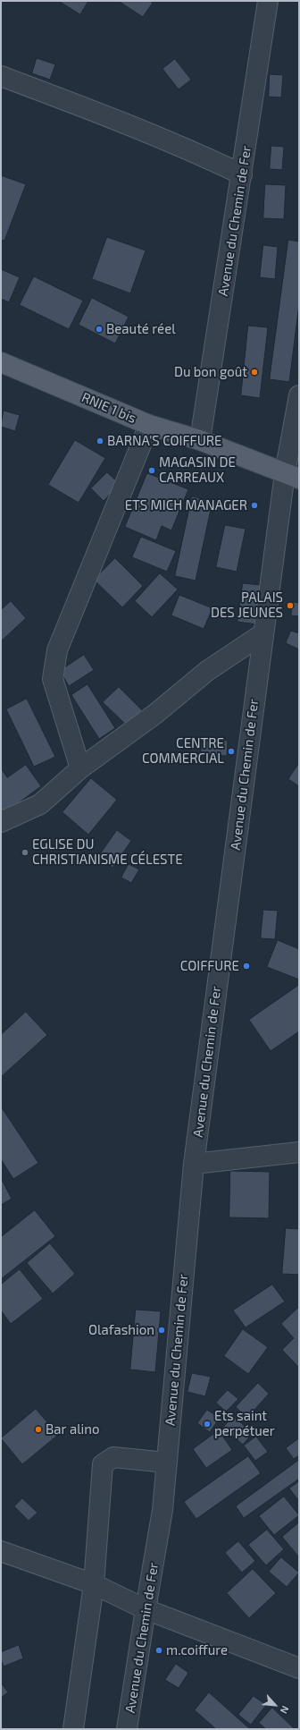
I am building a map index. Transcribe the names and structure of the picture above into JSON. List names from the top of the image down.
{
  "streets": {
    "main road": ["RNIE 1 bis"],
    "street": ["Avenue du Chemin de Fer"]
  },
  "crossings": [
    ["Avenue du Chemin de Fer", "RNIE 1 bis"]
  ],
  "places": [
    "Beauté réel",
    "Du bon goût",
    "BARNA'S COIFFURE",
    "MAGASIN DE CARREAUX",
    "ETS MICH MANAGER",
    "PALAIS DES JEUNES",
    "CENTRE COMMERCIAL",
    "EGLISE DU CHRISTIANISME CÉLESTE",
    "COIFFURE",
    "Olafashion",
    "Ets saint perpétuer",
    "Bar alino",
    "m.coiffure"
  ],
  "north": "bottom right"
}
